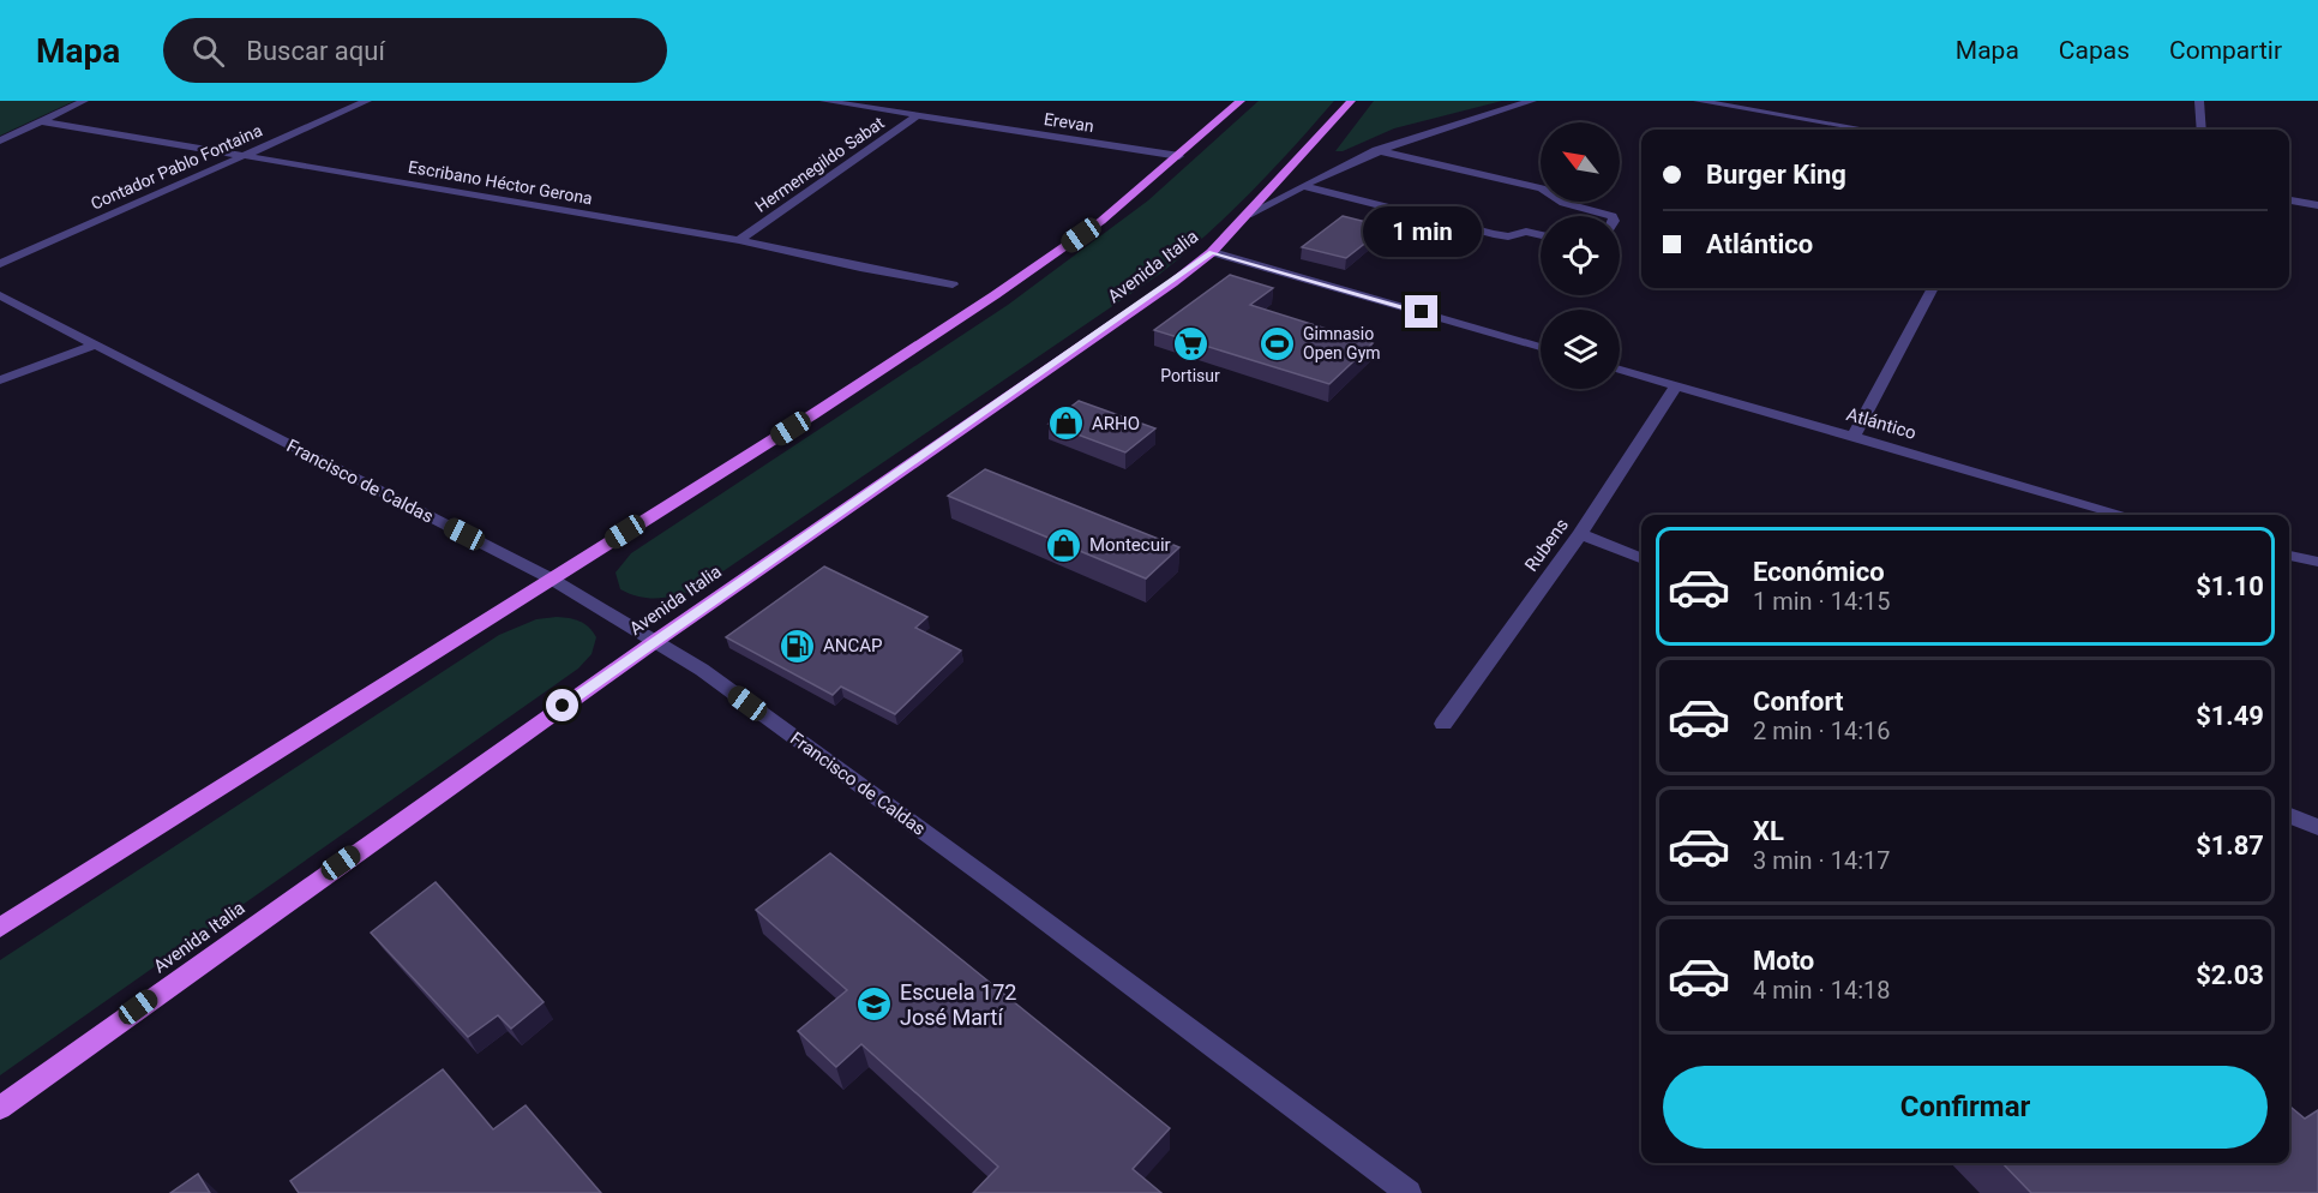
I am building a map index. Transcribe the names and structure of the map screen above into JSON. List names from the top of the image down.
{
  "streets": {
    "main road": ["Avenida Italia"],
    "street": [
      "Erevan",
      "Hermenegildo Sabat",
      "Contador Pablo Fontaina",
      "Escribano Héctor Gerona",
      "Atlántico",
      "Francisco de Caldas",
      "Rubens"
    ]
  },
  "crossings": [
    ["Erevan", "Hermenegildo Sabat"],
    ["Hermenegildo Sabat", "Escribano Héctor Gerona"],
    ["Contador Pablo Fontaina", "Escribano Héctor Gerona"],
    ["Avenida Italia", "Francisco de Caldas"],
    ["Atlántico", "Rubens"]
  ],
  "places": {
    "supermarket": ["Portisur"],
    "sports": ["Gimnasio Open Gym"],
    "shop": ["ARHO", "Montecuir"],
    "fuel station": ["ANCAP"],
    "school or university": ["Escuela 172 José Martí"]
  },
  "north": "top left",
  "page": {
    "header": "Mapa",
    "search": "Buscar aquí",
    "nav": ["Mapa", "Capas", "Compartir"],
    "banner": ["Burger King", "Atlántico"],
    "bubble": "1 min",
    "list": [
      {
        "name": "Económico",
        "note": "1 min · 14:15",
        "value": "$1.10"
      },
      {
        "name": "Confort",
        "note": "2 min · 14:16",
        "value": "$1.49"
      },
      {
        "name": "XL",
        "note": "3 min · 14:17",
        "value": "$1.87"
      },
      {
        "name": "Moto",
        "note": "4 min · 14:18",
        "value": "$2.03"
      }
    ],
    "buttons": "Confirmar"
  }
}
